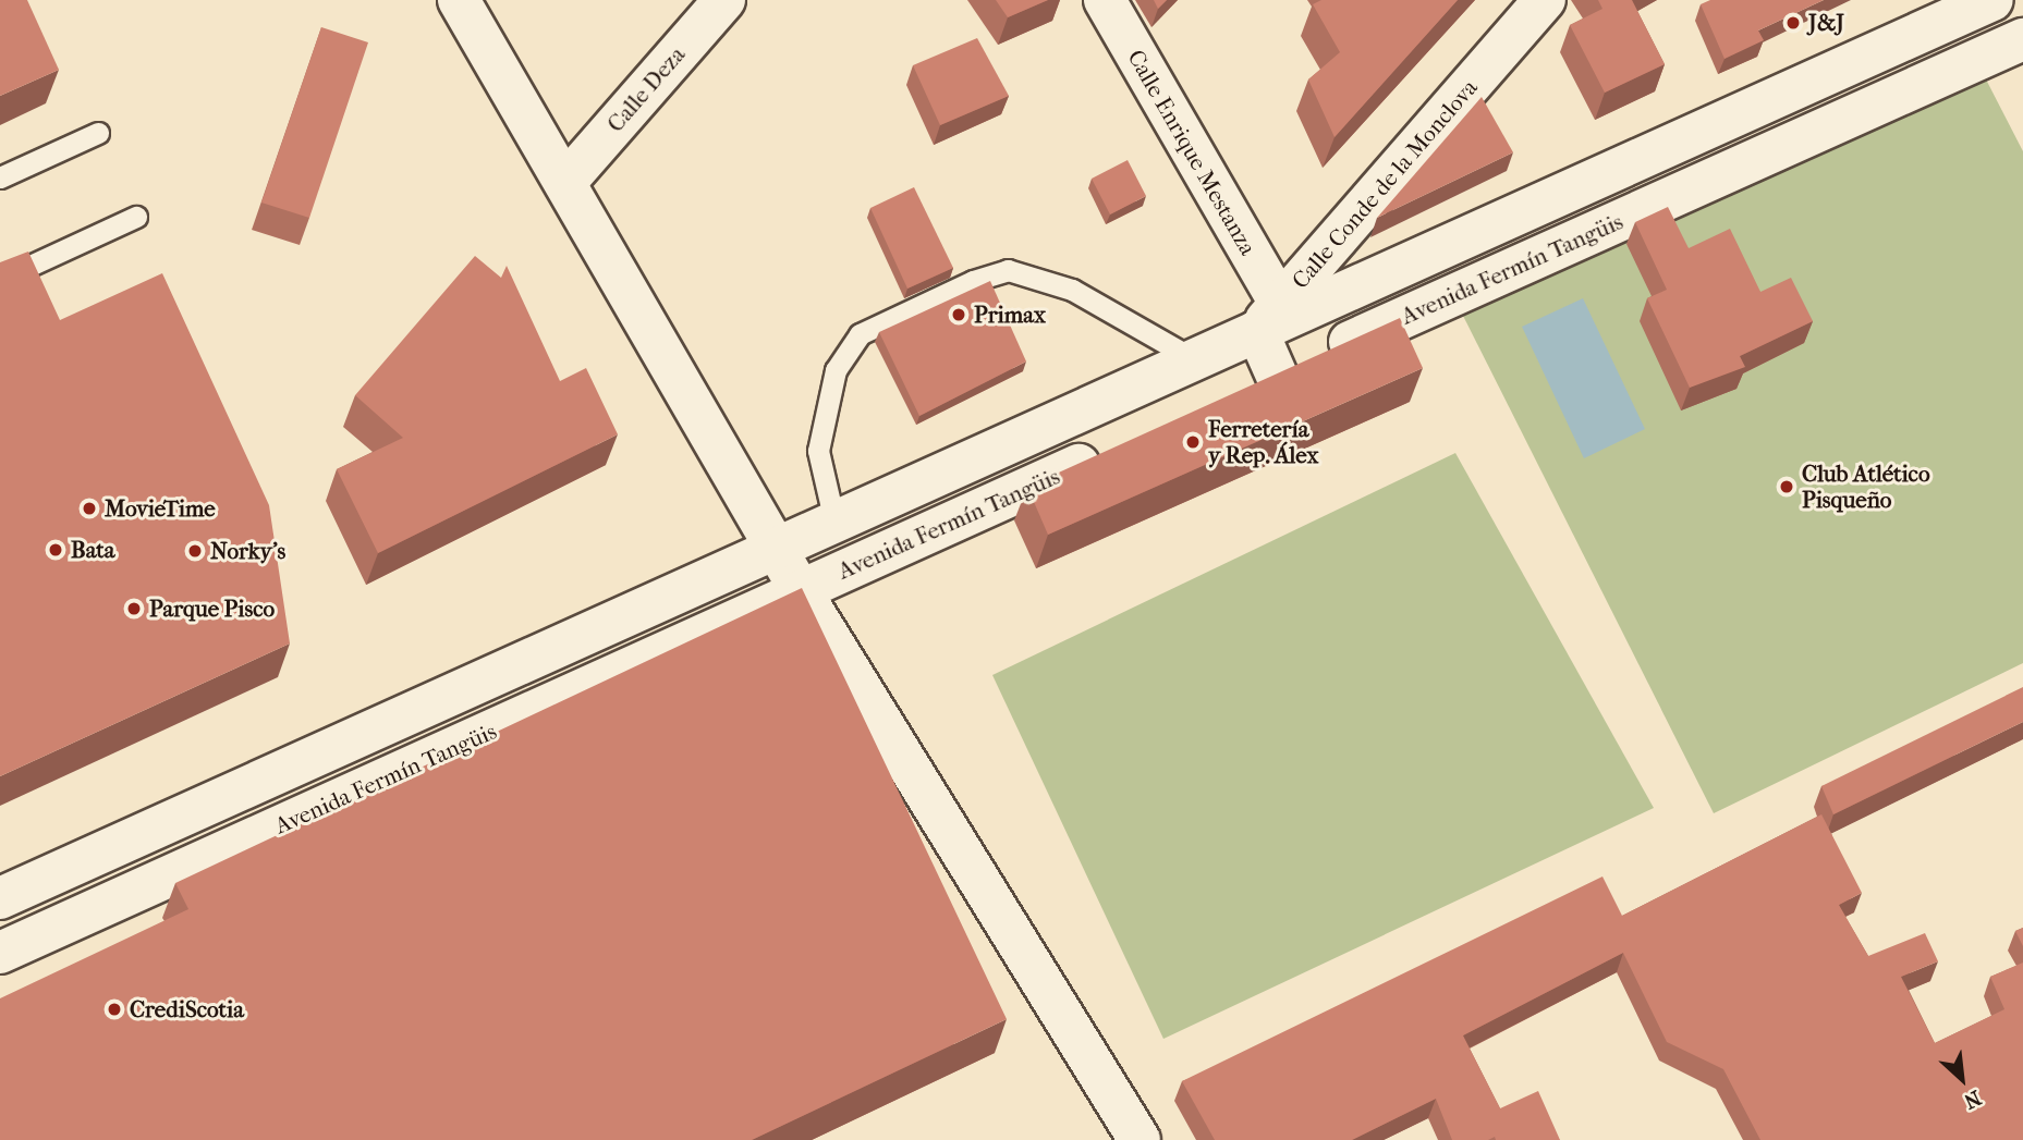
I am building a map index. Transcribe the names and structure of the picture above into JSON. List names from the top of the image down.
{
  "streets": {
    "main road": [
      "Calle Deza",
      "Calle Enrique Mestanza",
      "Calle Conde de la Monclova",
      "Avenida Fermín Tangüis"
    ]
  },
  "crossings": [
    ["Calle Enrique Mestanza", "Calle Conde de la Monclova"],
    ["Calle Enrique Mestanza", "Avenida Fermín Tangüis"],
    ["Calle Conde de la Monclova", "Avenida Fermín Tangüis"]
  ],
  "places": [
    "J&J",
    "Primax",
    "Ferretería y Rep. Álex",
    "Club Atlético Pisqueño",
    "MovieTime",
    "Bata",
    "Norky's",
    "Parque Pisco",
    "CrediScotia"
  ],
  "north": "bottom right"
}
